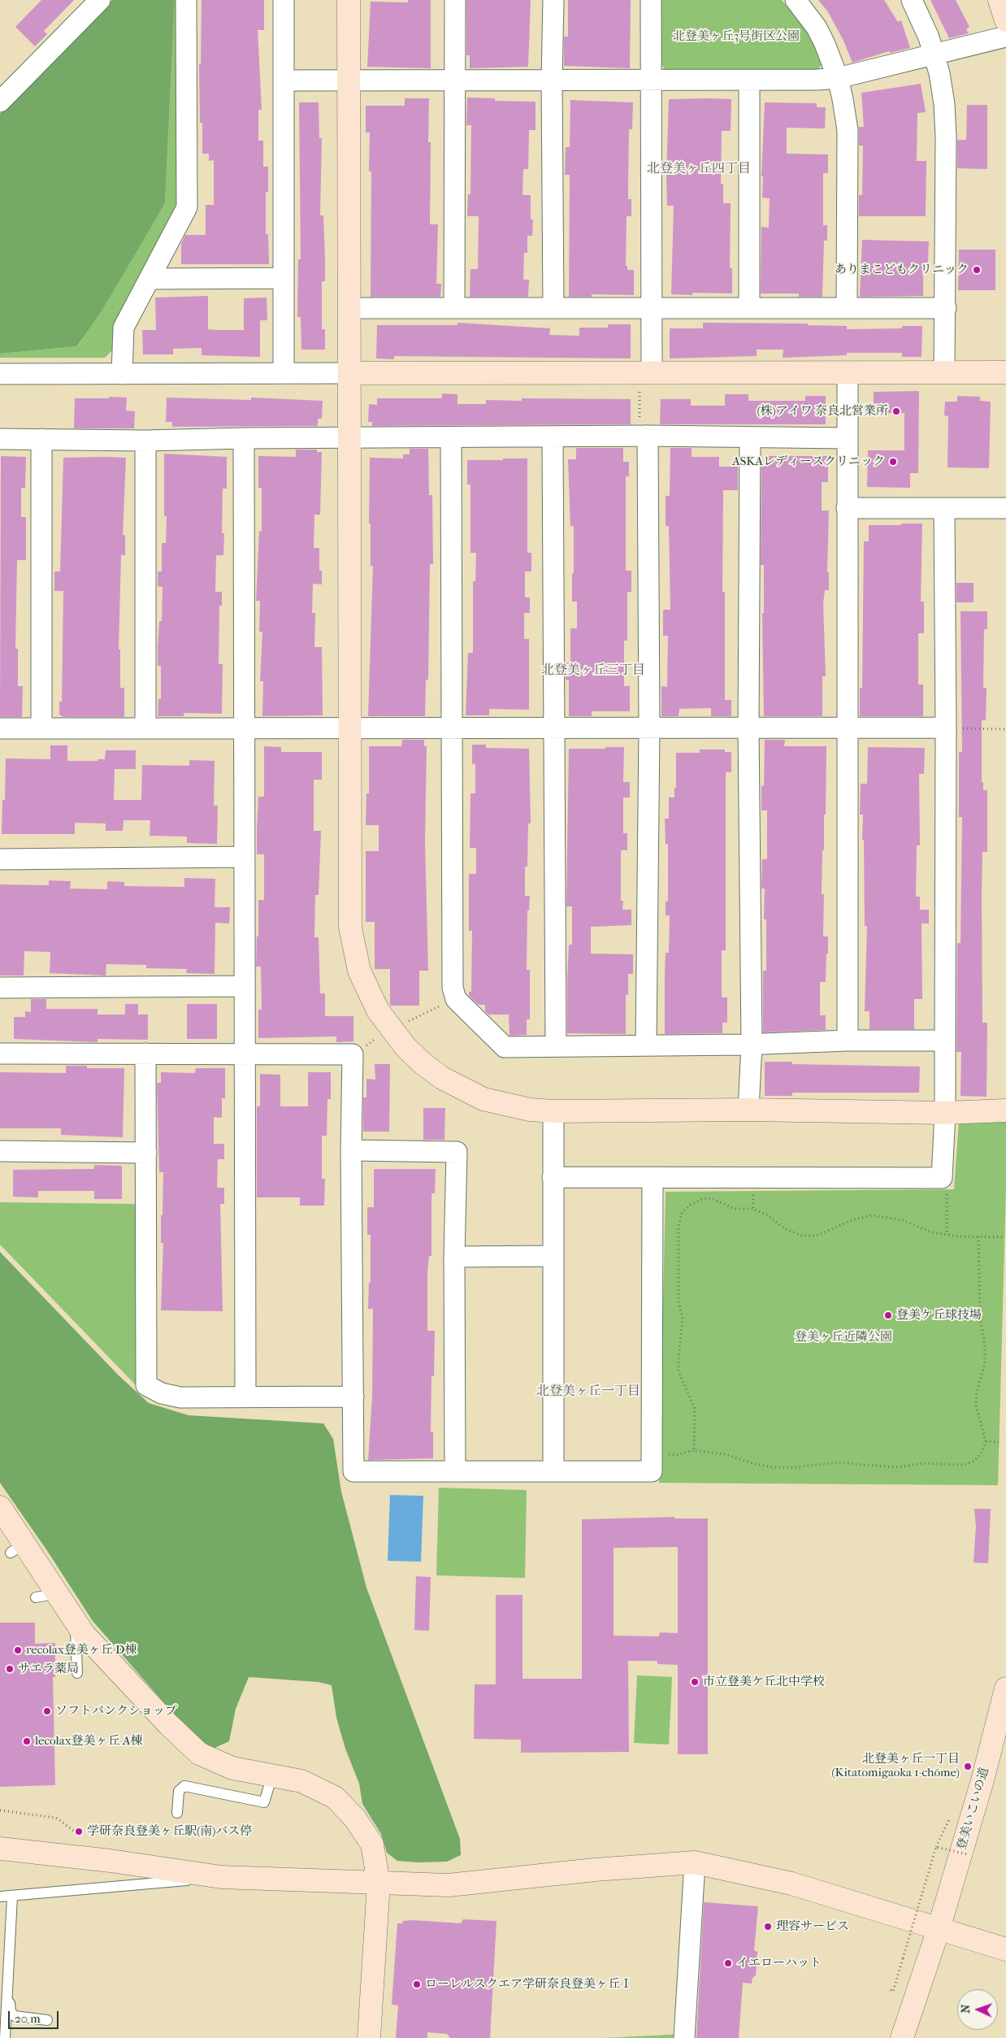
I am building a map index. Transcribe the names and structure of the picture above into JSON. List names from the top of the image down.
{
  "streets": {
    "street": ["登美いこいの道"]
  },
  "districts": ["北登美ヶ丘四丁目", "北登美ヶ丘三丁目", "北登美ヶ丘一丁目"],
  "parks": ["北登美ヶ丘3号街区公園", "登美ヶ丘近隣公園"],
  "places": [
    "ありまこどもクリニック",
    "(株)アイワ 奈良北営業所",
    "ASKAレディースクリニック",
    "登美ケ丘球技場",
    "recolax登美ヶ丘 D棟",
    "サエラ薬局",
    "市立登美ケ丘北中学校",
    "ソフトバンクショップ",
    "lecolax登美ヶ丘 A棟",
    "北登美ヶ丘一丁目 (Kitatomigaoka 1-chōme)",
    "学研奈良登美ヶ丘駅(南)バス停",
    "理容サービス",
    "イエローハット",
    "ローレルスクエア学研奈良登美ヶ丘Ⅰ"
  ],
  "scale_bar": "20 m",
  "north": "left"
}
